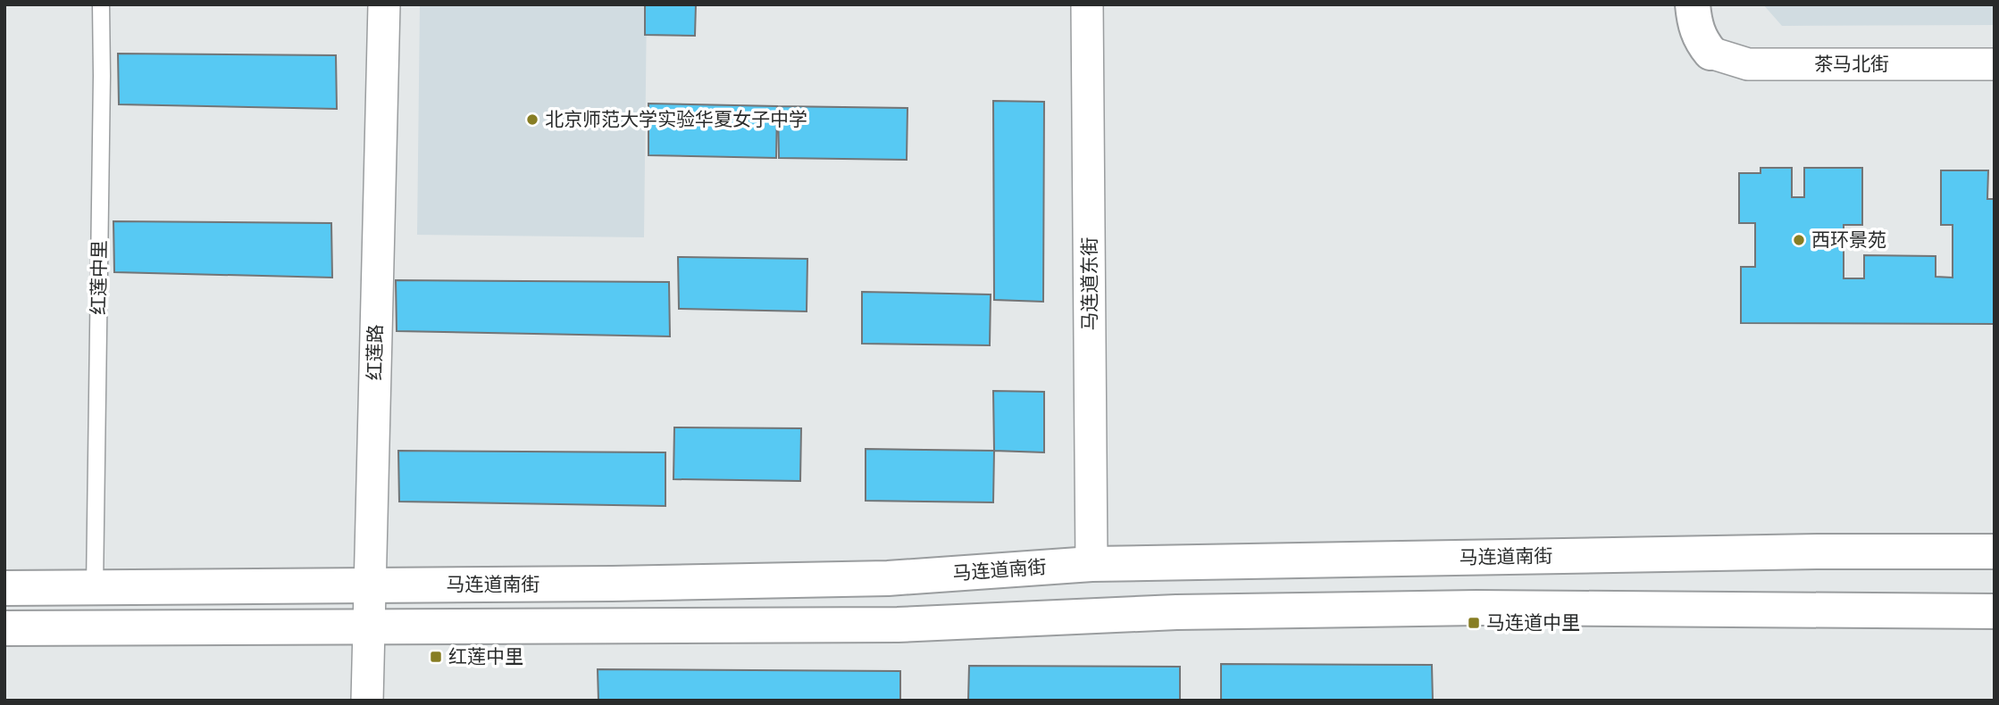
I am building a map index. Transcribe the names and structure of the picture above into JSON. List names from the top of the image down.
{
  "streets": {
    "street": [
      "茶马北街",
      "马连道东街",
      "红莲路",
      "马连道南街"
    ],
    "lane": ["红莲中里"]
  },
  "crossings": [
    ["红莲中里", "马连道南街"],
    ["马连道东街", "马连道南街"],
    ["红莲路", "马连道南街"]
  ],
  "places": {
    "other": ["北京师范大学实验华夏女子中学", "西环景苑"],
    "transit": ["马连道中里", "红莲中里"]
  }
}
